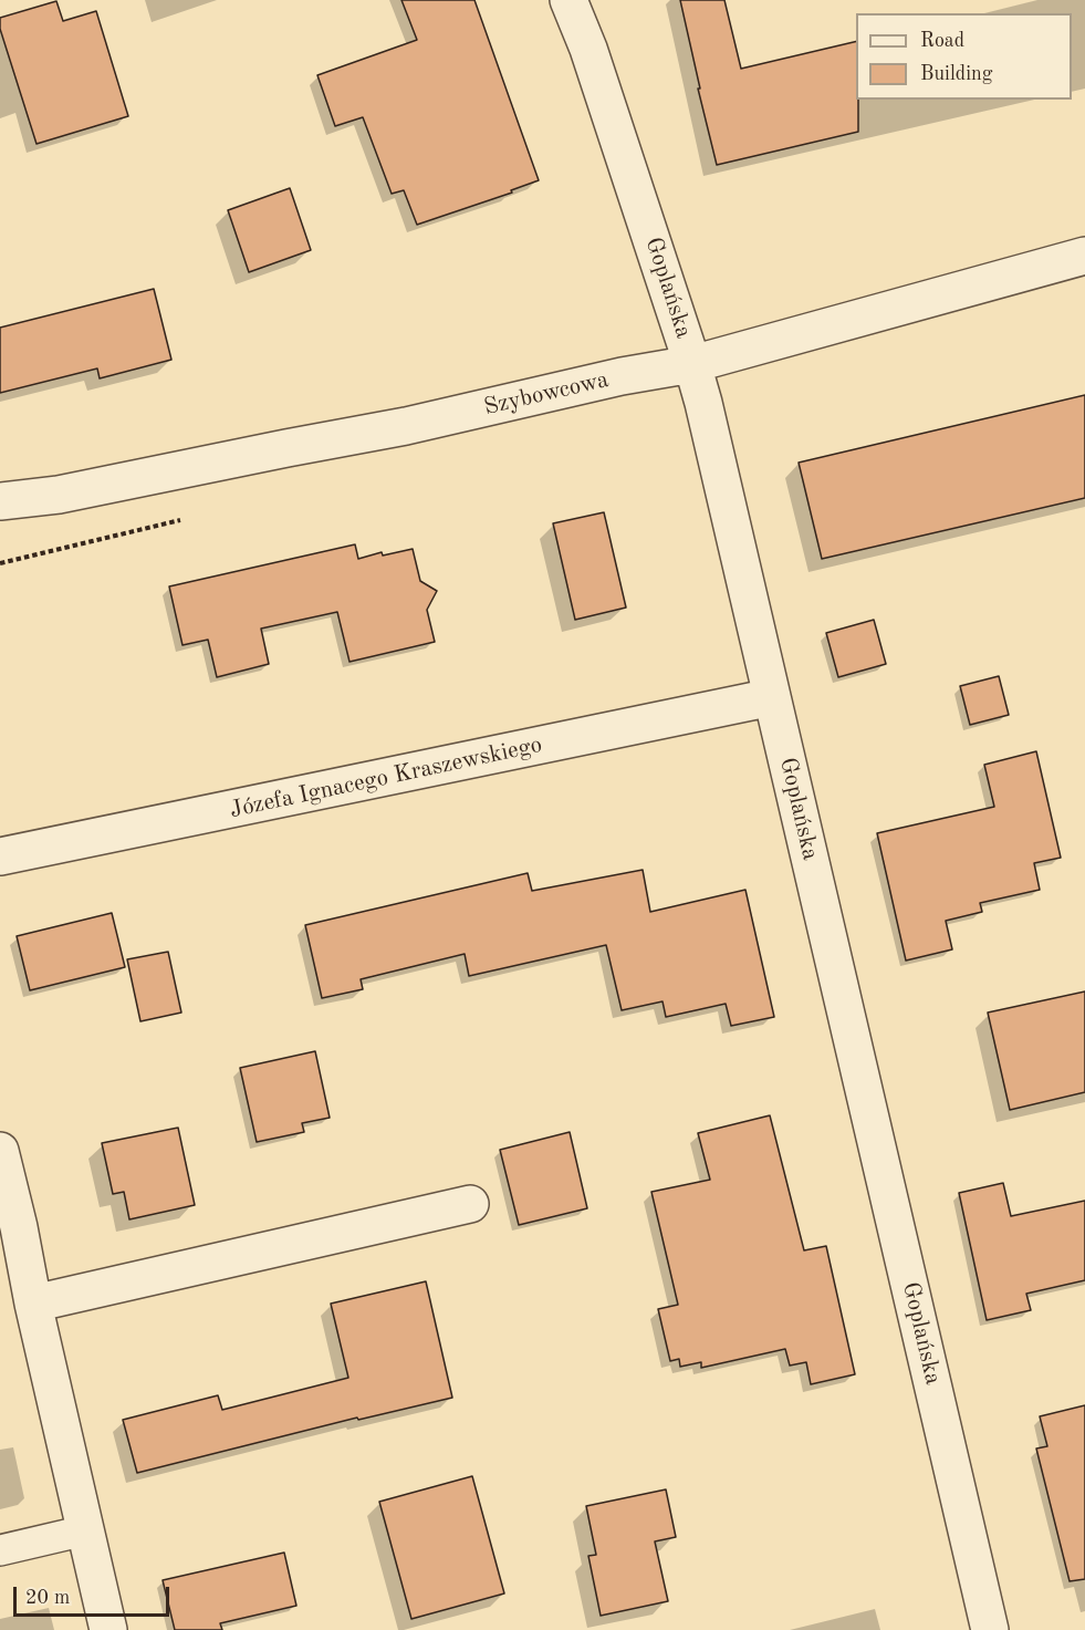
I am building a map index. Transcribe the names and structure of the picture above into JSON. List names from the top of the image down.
{
  "streets": {
    "street": ["Goplańska", "Szybowcowa", "Józefa Ignacego Kraszewskiego"]
  },
  "crossings": [
    ["Goplańska", "Szybowcowa"],
    ["Goplańska", "Józefa Ignacego Kraszewskiego"]
  ],
  "legend": ["Road", "Building"],
  "scale_bar": "20 m"
}
